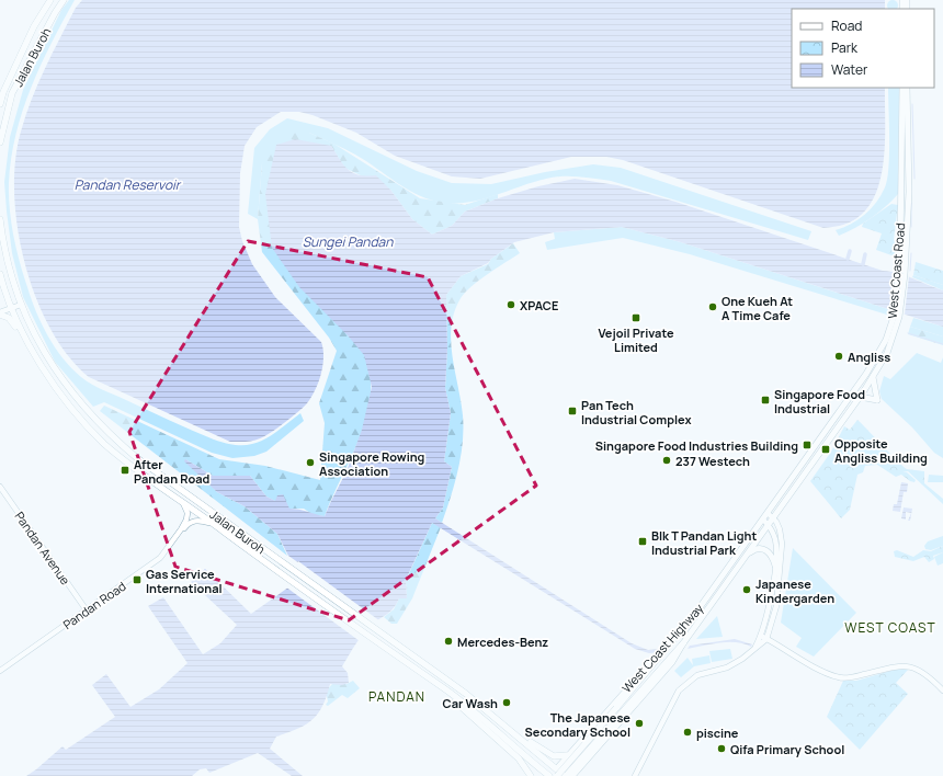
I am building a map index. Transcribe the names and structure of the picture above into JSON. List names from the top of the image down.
{
  "streets": {
    "highway": ["Jalan Buroh", "West Coast Highway"],
    "main road": ["West Coast Road"],
    "street": ["Pandan Avenue", "Pandan Road"]
  },
  "crossings": [
    ["Jalan Buroh", "Pandan Road"],
    ["Jalan Buroh", "West Coast Highway"],
    ["West Coast Road", "West Coast Highway"],
    ["Pandan Avenue", "Pandan Road"]
  ],
  "districts": ["WEST COAST", "PANDAN"],
  "water": ["Pandan Reservoir", "Sungei Pandan"],
  "places": {
    "other": [
      "XPACE",
      "One Kueh At A Time Cafe",
      "Angliss",
      "237 Westech",
      "Singapore Rowing Association",
      "Japanese Kindergarden",
      "Mercedes-Benz",
      "Car Wash",
      "The Japanese Secondary School",
      "piscine",
      "Qifa Primary School"
    ],
    "transit": [
      "Vejoil Private Limited",
      "Singapore Food Industrial",
      "Pan Tech Industrial Complex",
      "Singapore Food Industries Building",
      "Opposite Angliss Building",
      "After Pandan Road",
      "Blk T Pandan Light Industrial Park",
      "Gas Service International"
    ]
  },
  "legend": ["Road", "Park", "Water"]
}
